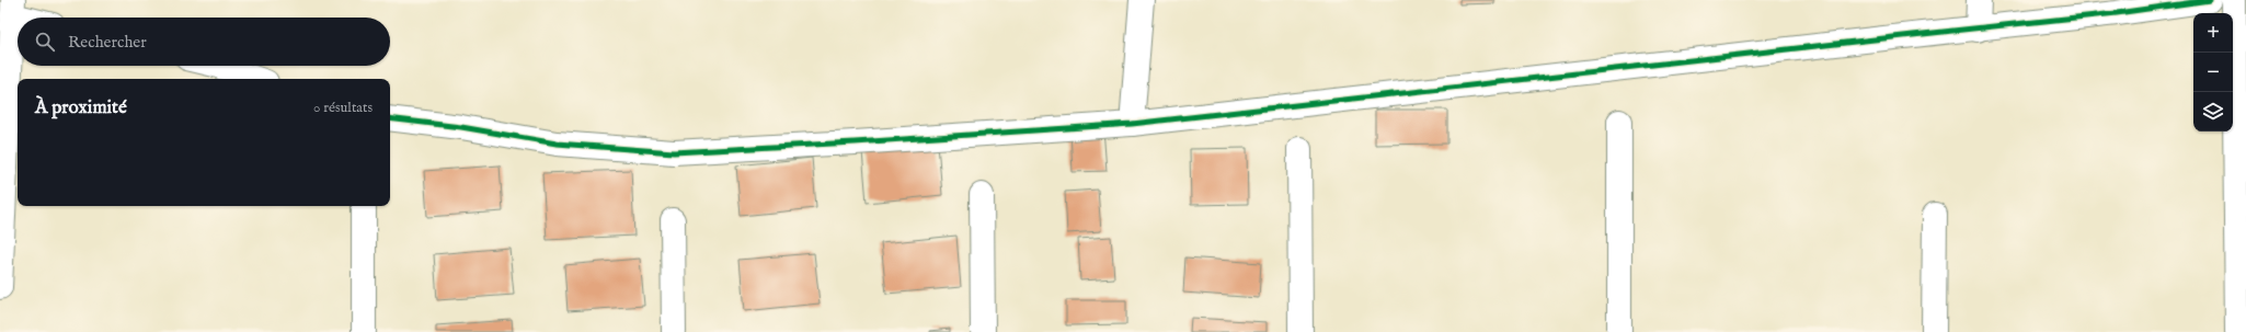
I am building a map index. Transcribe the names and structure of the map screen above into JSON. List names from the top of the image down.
{
  "page": {
    "map_buttons": ["+", "−"],
    "search": "Rechercher",
    "heading": ["À proximité", "0 résultats"]
  }
}
